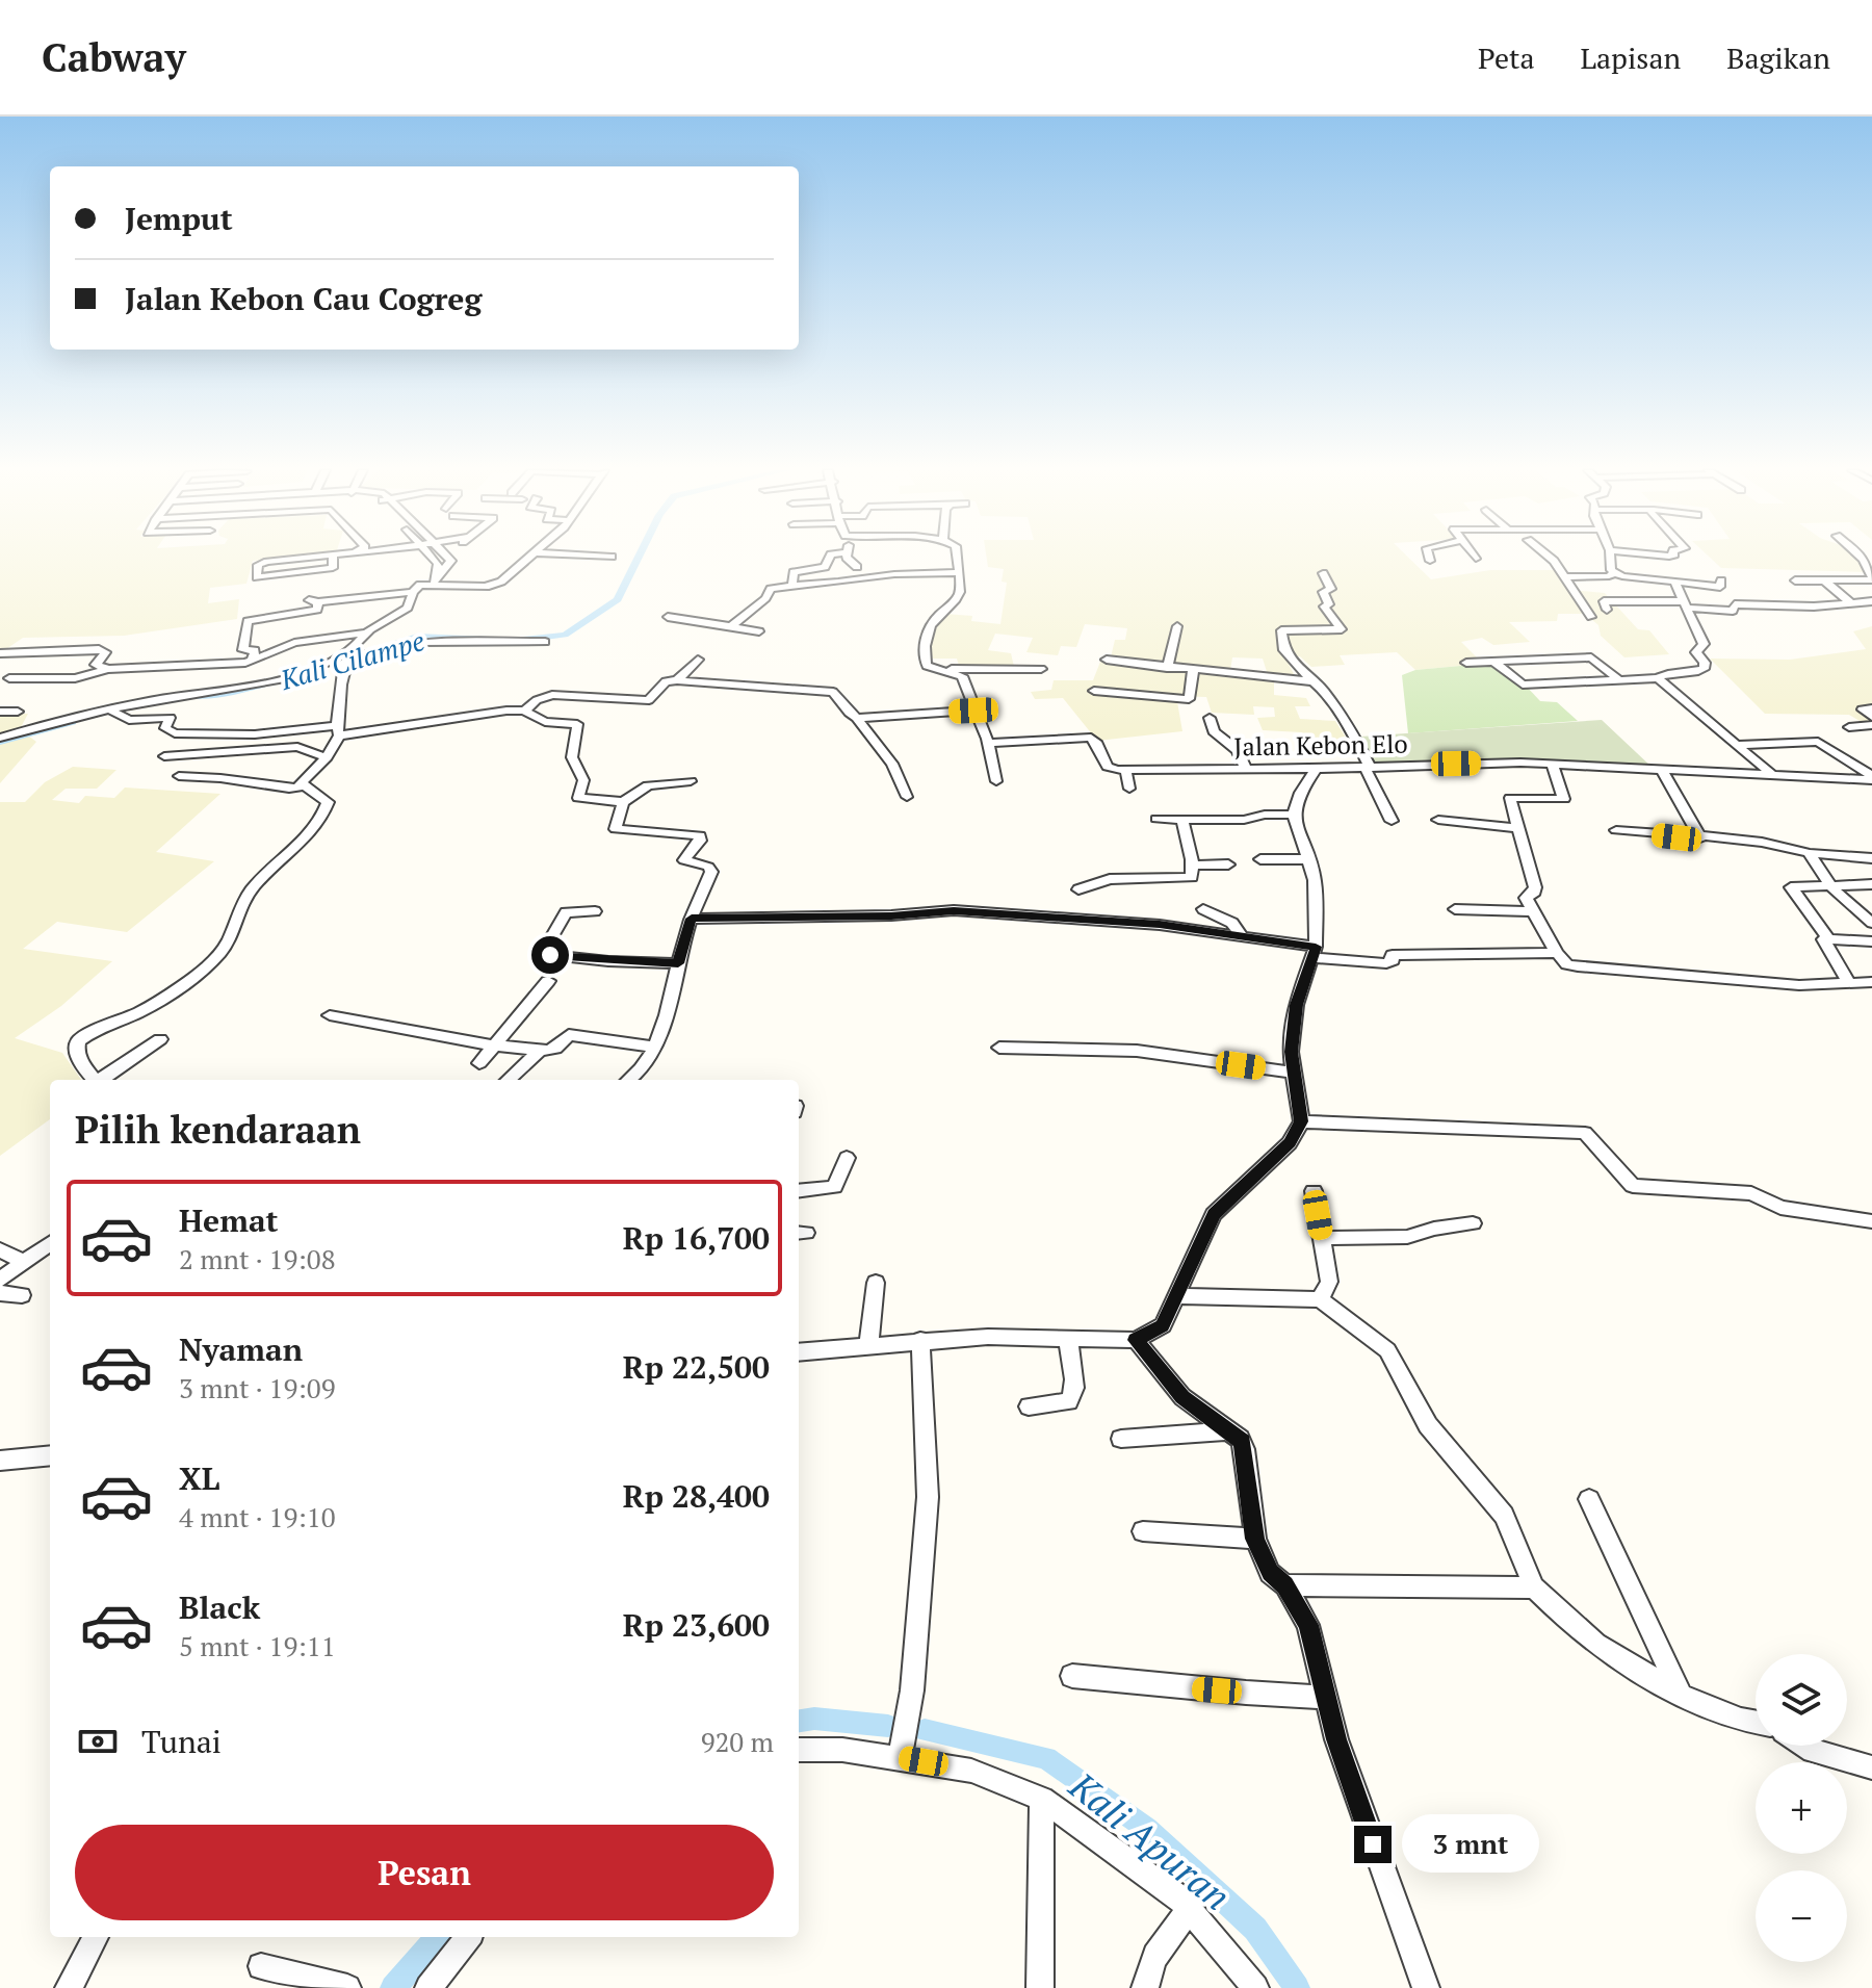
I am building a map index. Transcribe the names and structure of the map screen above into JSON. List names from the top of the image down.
{
  "streets": {
    "street": ["Jalan Kebon Elo"]
  },
  "water": ["Kali Cilampe", "Kali Apuran"],
  "page": {
    "header": "Cabway",
    "nav": ["Peta", "Lapisan", "Bagikan"],
    "banner": ["Jemput", "Jalan Kebon Cau Cogreg"],
    "heading": "Pilih kendaraan",
    "list": [
      {
        "name": "Hemat",
        "note": "2 mnt · 19:08",
        "value": "Rp 16,700"
      },
      {
        "name": "Nyaman",
        "note": "3 mnt · 19:09",
        "value": "Rp 22,500"
      },
      {
        "name": "XL",
        "note": "4 mnt · 19:10",
        "value": "Rp 28,400"
      },
      {
        "name": "Black",
        "note": "5 mnt · 19:11",
        "value": "Rp 23,600"
      }
    ],
    "map_buttons": ["+", "−"],
    "pay": ["Tunai", "920 m"],
    "buttons": "Pesan",
    "bubble": "3 mnt"
  }
}
